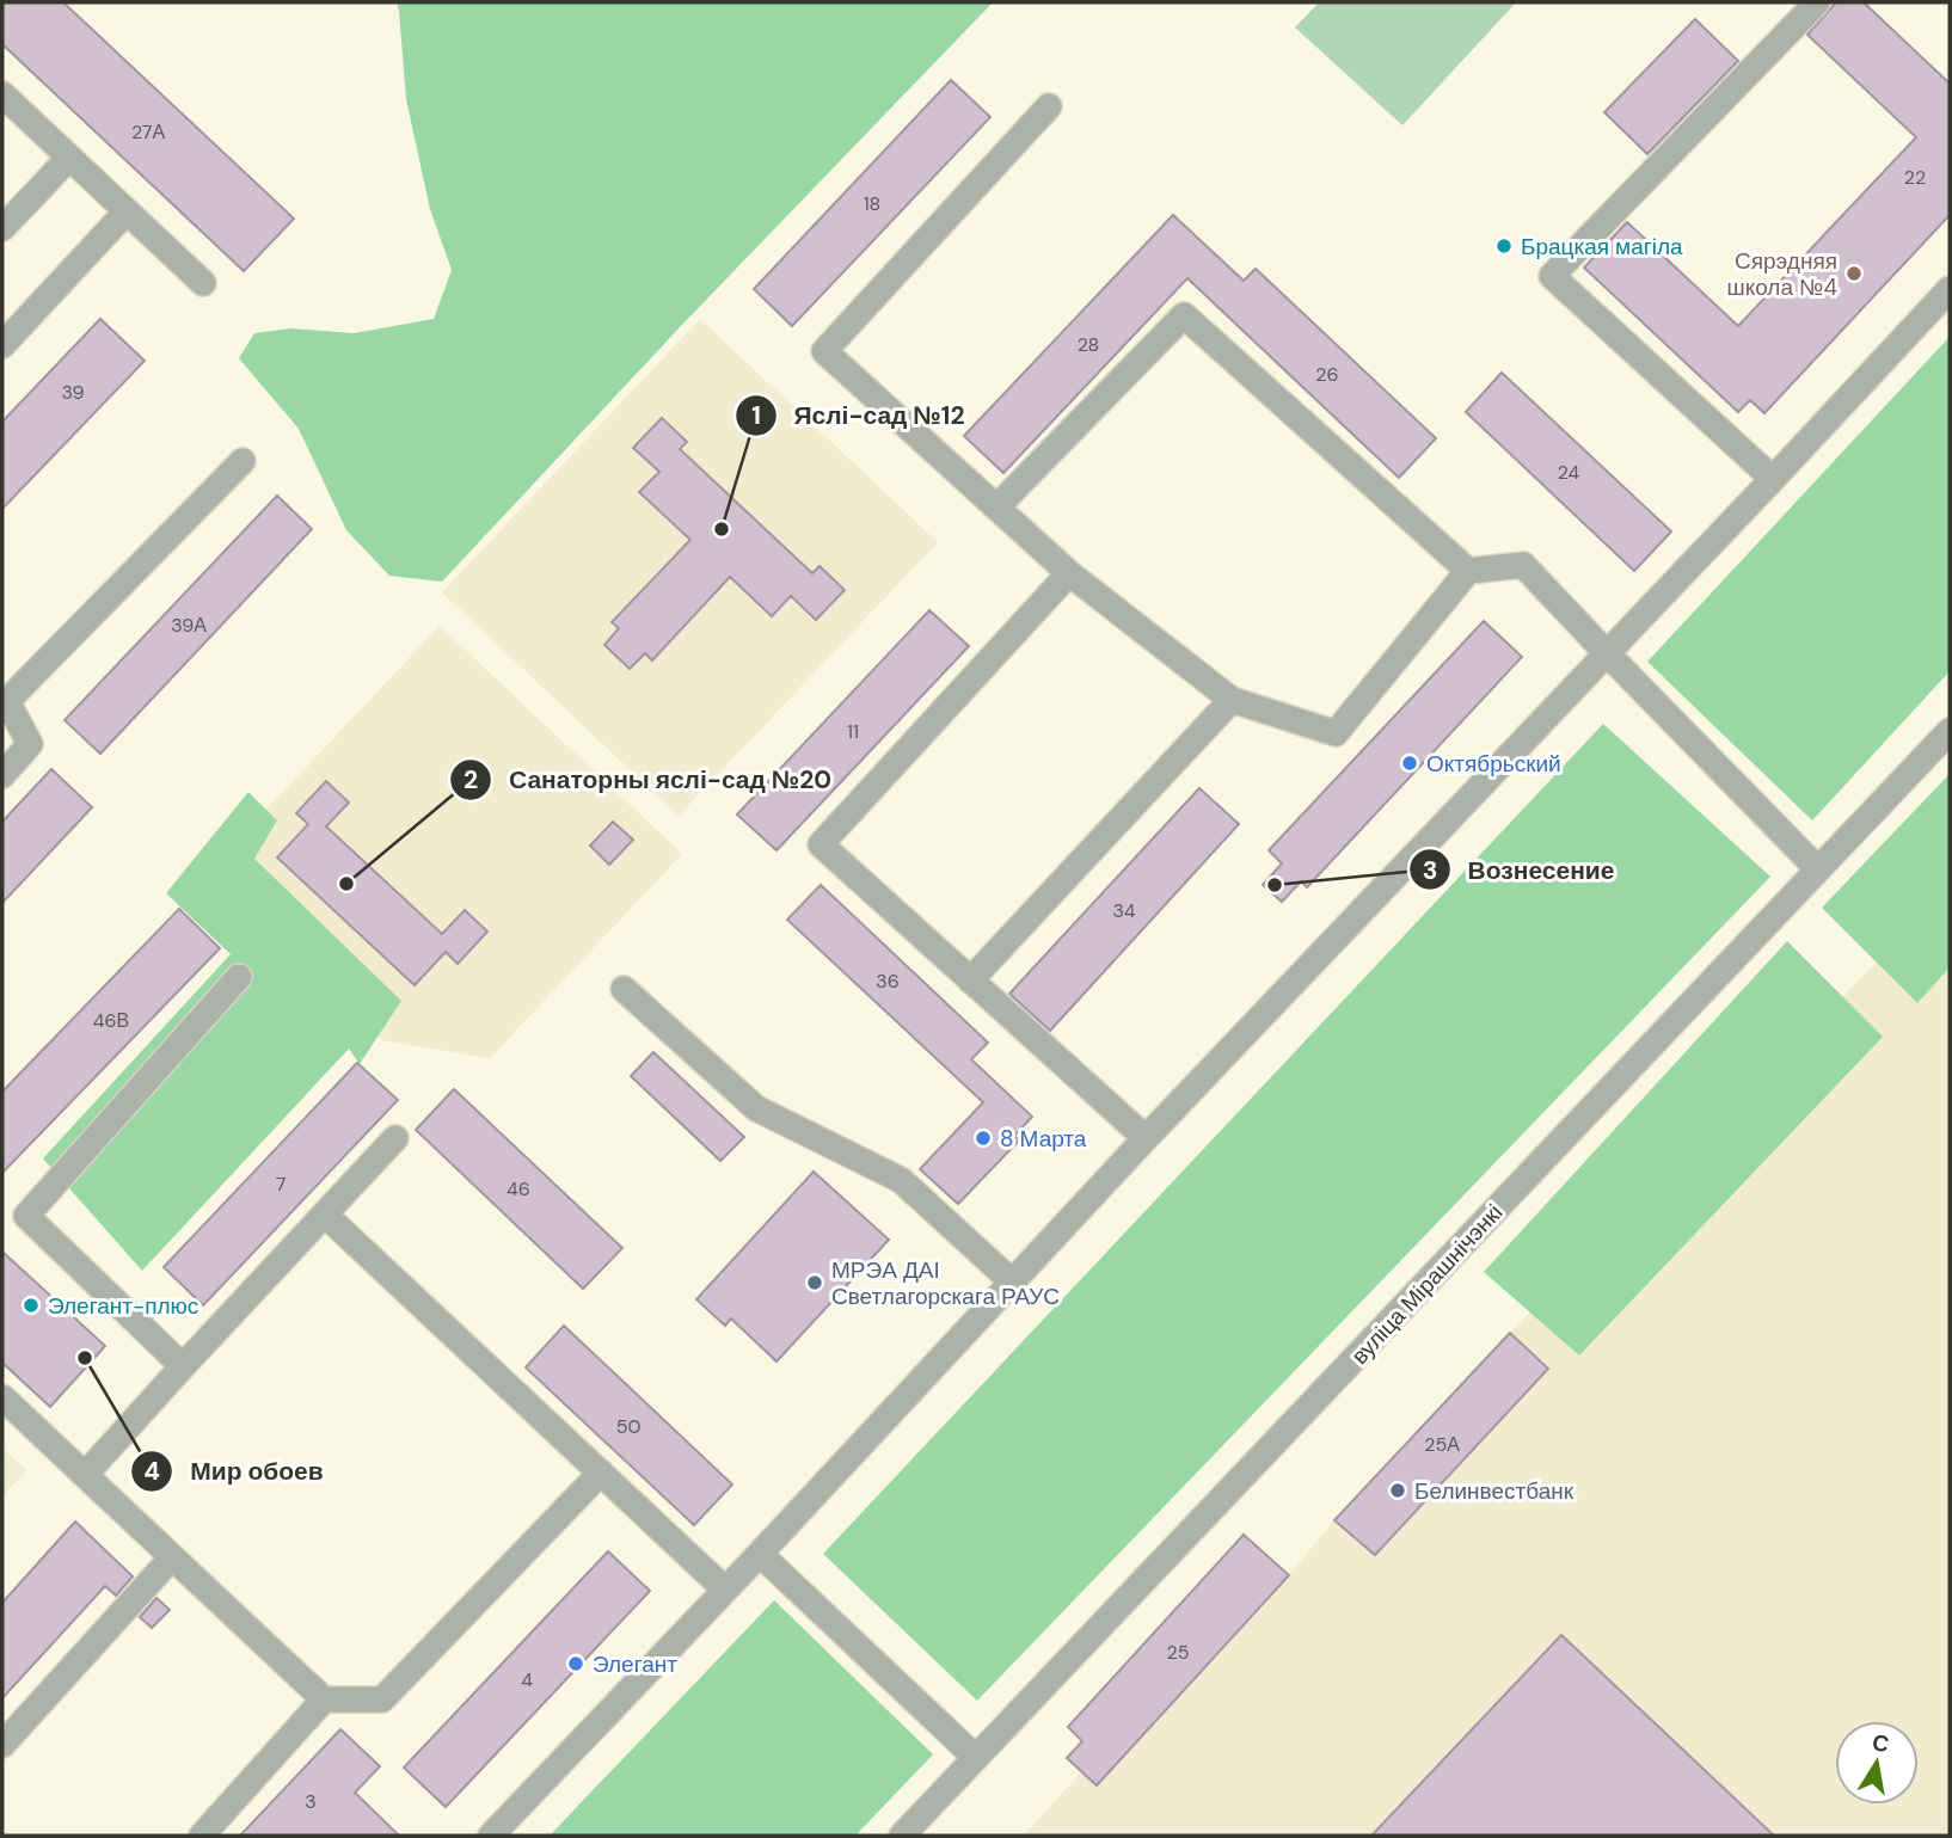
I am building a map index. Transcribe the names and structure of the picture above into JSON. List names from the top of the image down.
{
  "streets": {
    "street": ["вуліца Мірашнічэнкі"]
  },
  "places": [
    "Брацкая магіла",
    "Сярэдняя школа №4",
    "Яслі-сад №12",
    "Октябрьский",
    "Санаторны яслі-сад №20",
    "Вознесение",
    "8 Марта",
    "МРЭА ДАІ Светлагорскага РАУС",
    "Элегант-плюс",
    "Мир обоев",
    "Белинвестбанк",
    "Элегант"
  ],
  "house_numbers": [
    "27А",
    "22",
    "18",
    "28",
    "26",
    "39",
    "24",
    "39А",
    "11",
    "34",
    "36",
    "46В",
    "7",
    "46",
    "50",
    "25А",
    "25",
    "4",
    "3"
  ],
  "north": "top"
}
